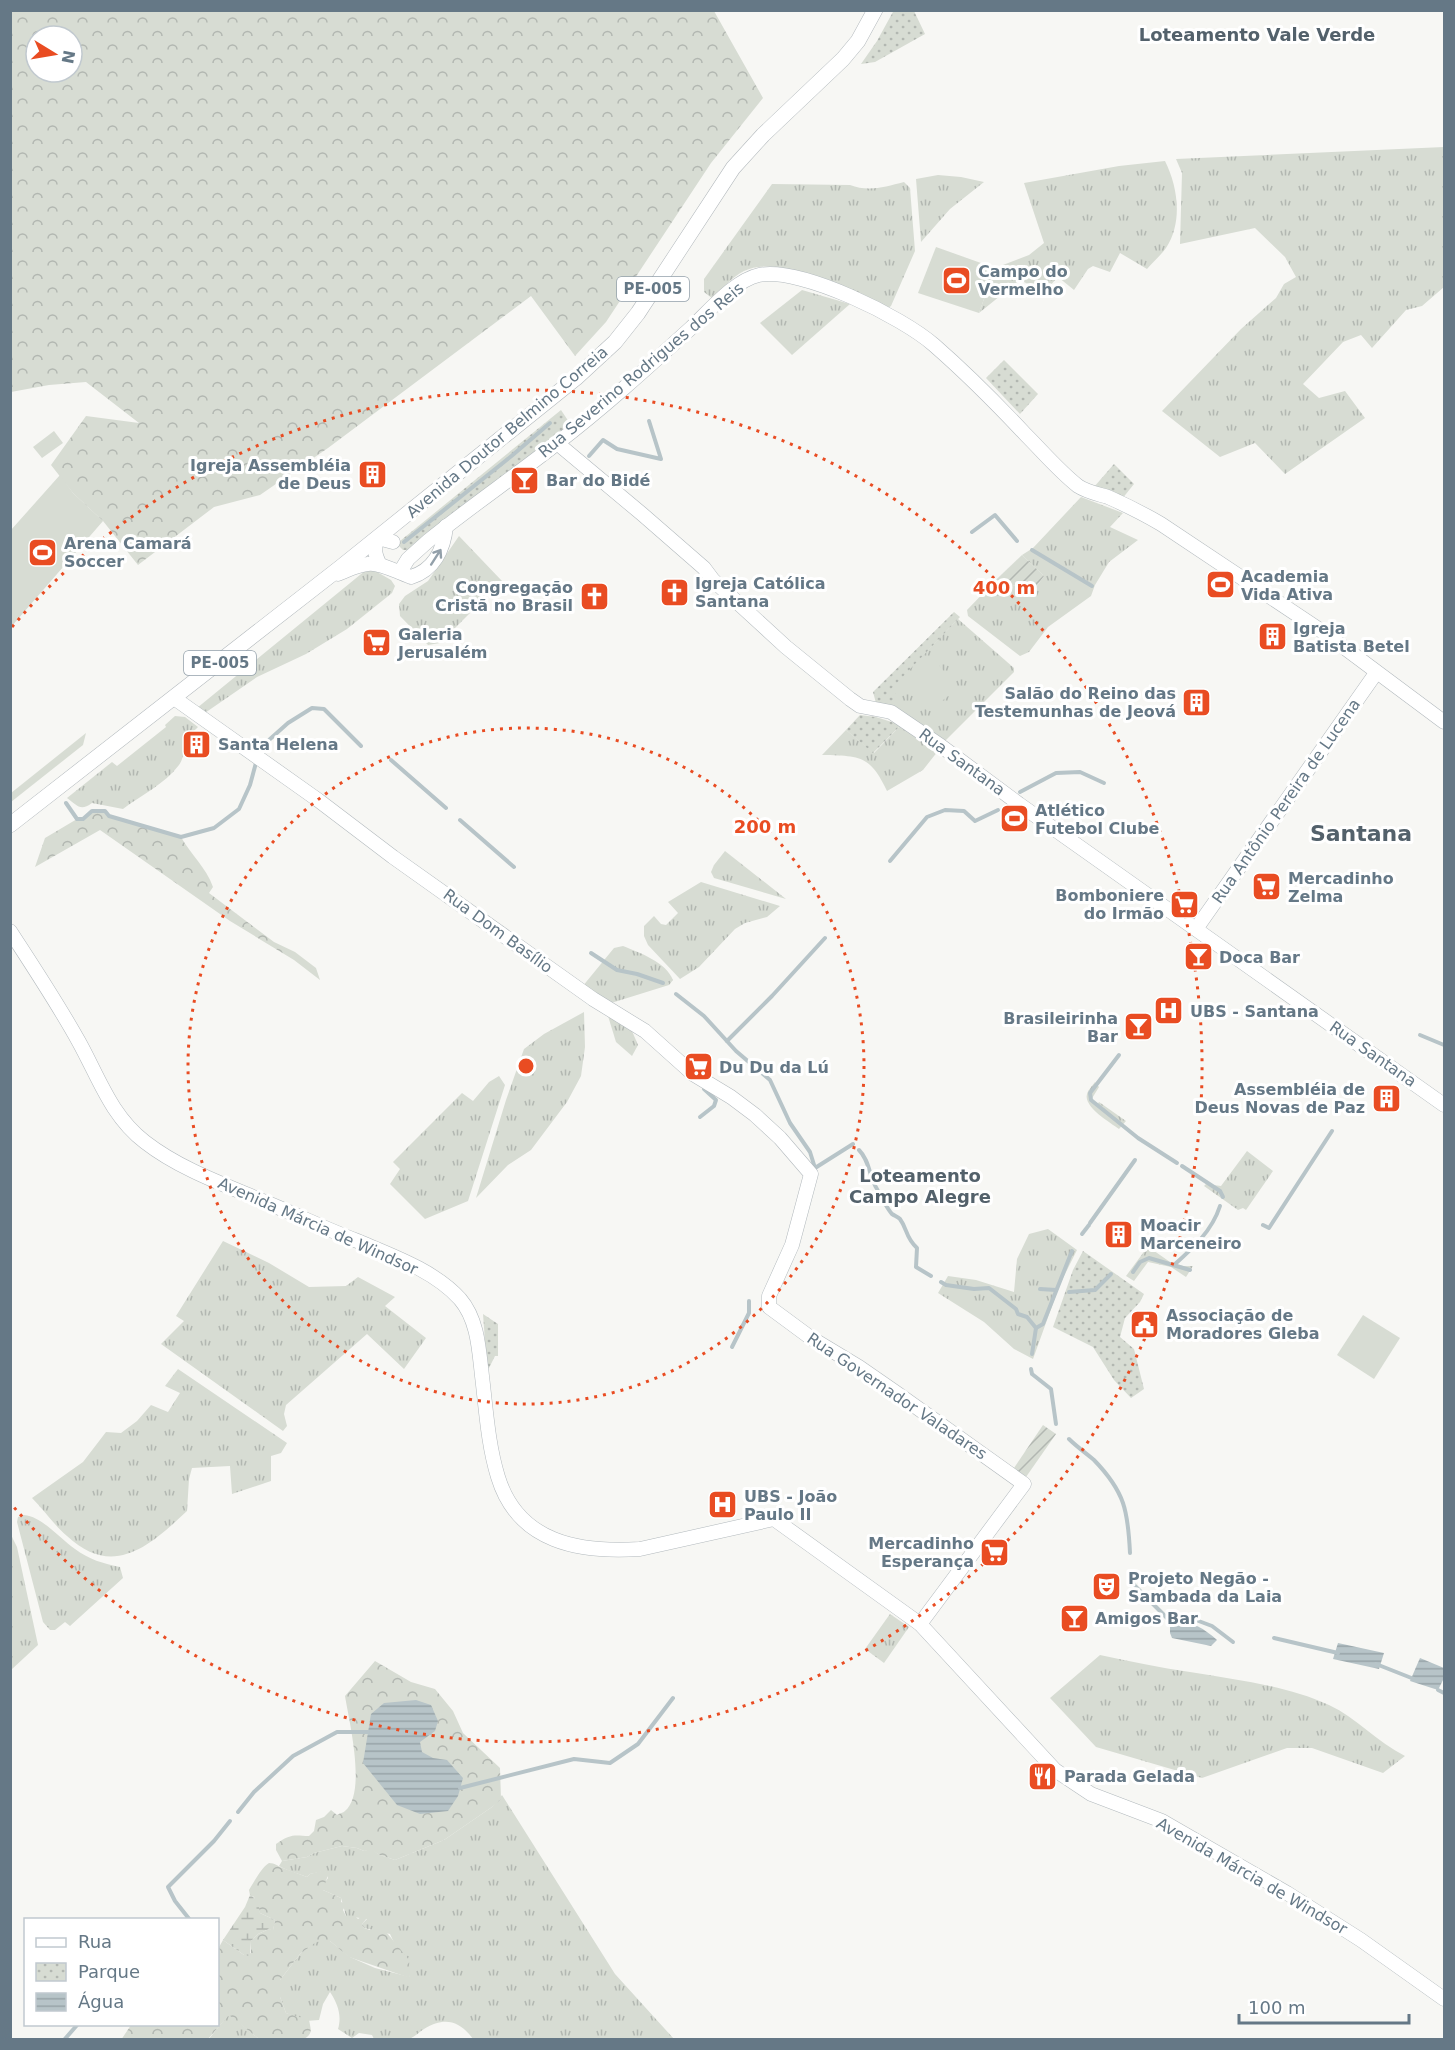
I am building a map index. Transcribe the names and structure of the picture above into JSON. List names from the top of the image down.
{
  "streets": {
    "main road": ["PE-005", "Avenida Doutor Belmino Correia"],
    "street": [
      "Rua Severino Rodrigues dos Reis",
      "Rua Santana",
      "Rua Antônio Pereira de Lucena",
      "Rua Dom Basílio",
      "Avenida Márcia de Windsor",
      "Rua Governador Valadares"
    ]
  },
  "crossings": [
    ["Rua Severino Rodrigues dos Reis", "Rua Santana"],
    ["Rua Severino Rodrigues dos Reis", "Rua Antônio Pereira de Lucena"],
    ["Avenida Doutor Belmino Correia", "Rua Dom Basílio"],
    ["Rua Santana", "Rua Antônio Pereira de Lucena"],
    ["Rua Dom Basílio", "Rua Governador Valadares"],
    ["Avenida Márcia de Windsor", "Rua Governador Valadares"]
  ],
  "districts": ["Loteamento Vale Verde", "Santana", "Loteamento Campo Alegre"],
  "places": {
    "sports": [
      "Campo do Vermelho",
      "Arena Camará Soccer",
      "Academia Vida Ativa",
      "Atlético Futebol Clube"
    ],
    "building": [
      "Igreja Assembléia de Deus",
      "Igreja Batista Betel",
      "Salão do Reino das Testemunhas de Jeová",
      "Santa Helena",
      "Assembléia de Deus Novas de Paz",
      "Moacir Marceneiro"
    ],
    "bar": [
      "Bar do Bidé",
      "Doca Bar",
      "Brasileirinha Bar",
      "Amigos Bar"
    ],
    "church": ["Igreja Católica Santana", "Congregação Cristã no Brasil"],
    "supermarket": [
      "Galeria Jerusalém",
      "Mercadinho Zelma",
      "Bomboniere do Irmão",
      "Du Du da Lú",
      "Mercadinho Esperança"
    ],
    "hospital": ["UBS - Santana", "UBS - João Paulo II"],
    "public building": ["Associação de Moradores Gleba"],
    "theatre": ["Projeto Negão - Sambada da Laia"],
    "restaurant": ["Parada Gelada"]
  },
  "legend": ["Rua", "Parque", "Água"],
  "scale_bar": "100 m",
  "north": "right",
  "rings": ["400 m", "200 m"]
}
